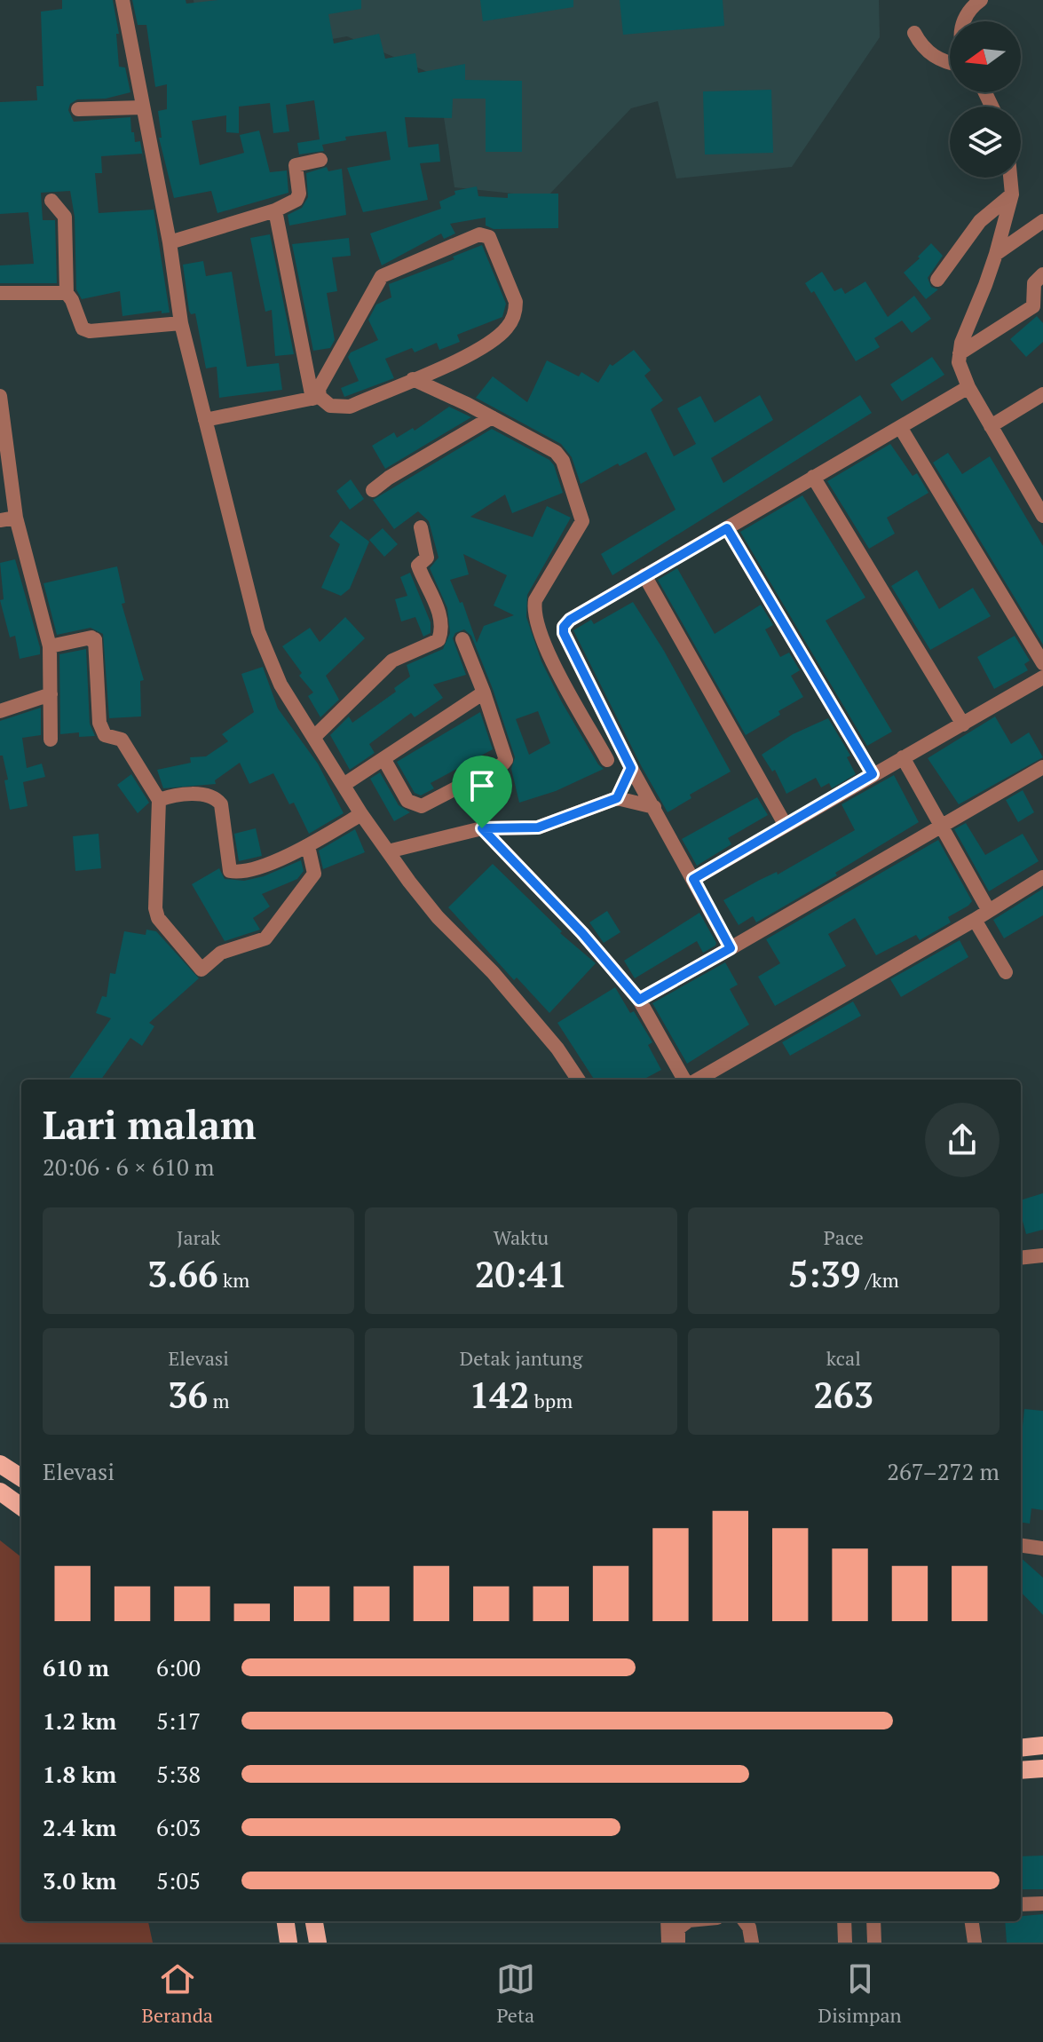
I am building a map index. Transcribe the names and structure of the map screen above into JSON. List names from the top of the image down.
{
  "north": "left",
  "page": {
    "heading": ["Lari malam", "20:06 · 6 × 610 m"],
    "stats": [
      ["Jarak", "3.66 km"],
      ["Waktu", "20:41"],
      ["Pace", "5:39 /km"],
      ["Elevasi", "36 m"],
      ["Detak jantung", "142 bpm"],
      ["kcal", "263"]
    ],
    "chart": ["Elevasi", "267–272 m"],
    "list": [
      {
        "name": "610 m",
        "note": "6:00"
      },
      {
        "name": "1.2 km",
        "note": "5:17"
      },
      {
        "name": "1.8 km",
        "note": "5:38"
      },
      {
        "name": "2.4 km",
        "note": "6:03"
      },
      {
        "name": "3.0 km",
        "note": "5:05"
      }
    ],
    "tabs": ["Beranda", "Peta", "Disimpan"]
  }
}
